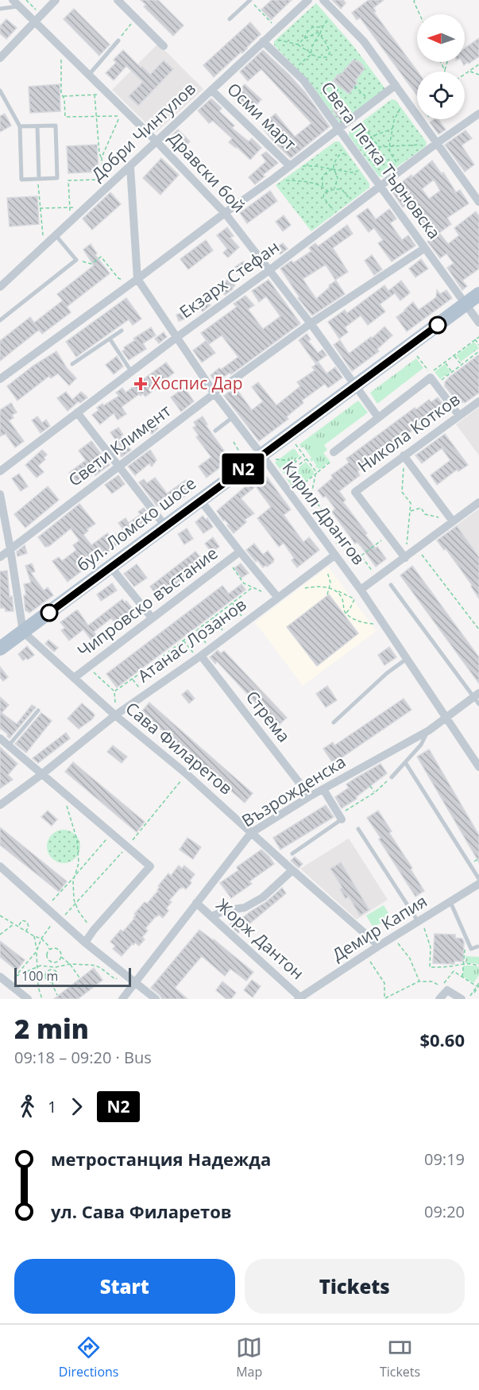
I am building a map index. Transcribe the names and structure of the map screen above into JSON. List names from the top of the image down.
{
  "streets": {
    "main road": ["бул. Ломско шосе"],
    "street": [
      "Осми март",
      "Добри Чинтулов",
      "Света Петка Търновска",
      "Дравски бой",
      "Екзарх Стефан",
      "Никола Котков",
      "Свети Климент",
      "Кирил Дрангов",
      "Чипровско въстание",
      "Атанас Лозанов",
      "Стрема",
      "Сава Филаретов",
      "Възрожденска",
      "Демир Капия",
      "Жорж Дантон"
    ]
  },
  "crossings": [
    ["Осми март", "Добри Чинтулов"],
    ["Добри Чинтулов", "Света Петка Търновска"],
    ["Добри Чинтулов", "Дравски бой"],
    ["Света Петка Търновска", "Екзарх Стефан"],
    ["Света Петка Търновска", "Свети Климент"],
    ["Света Петка Търновска", "бул. Ломско шосе"],
    ["Дравски бой", "Екзарх Стефан"],
    ["Дравски бой", "Свети Климент"],
    ["Дравски бой", "бул. Ломско шосе"],
    ["Екзарх Стефан", "Кирил Дрангов"],
    ["Свети Климент", "Кирил Дрангов"],
    ["Кирил Дрангов", "бул. Ломско шосе"],
    ["Кирил Дрангов", "Атанас Лозанов"],
    ["Кирил Дрангов", "Възрожденска"],
    ["бул. Ломско шосе", "Сава Филаретов"],
    ["Чипровско въстание", "Сава Филаретов"],
    ["Атанас Лозанов", "Стрема"],
    ["Атанас Лозанов", "Сава Филаретов"],
    ["Стрема", "Възрожденска"],
    ["Сава Филаретов", "Възрожденска"],
    ["Сава Филаретов", "Демир Капия"],
    ["Възрожденска", "Жорж Дантон"],
    ["Демир Капия", "Жорж Дантон"]
  ],
  "places": {
    "health": ["Хоспис Дар"]
  },
  "lines": ["bus line N2"],
  "scale_bar": "100 m",
  "north": "left",
  "page": {
    "on_map": "N2",
    "scale": "100 m",
    "heading": ["2 min", "09:18 – 09:20 · Bus", "$0.60"],
    "legs": ["1", "N2"],
    "list": [
      {
        "name": "метростанция Надежда",
        "value": "09:19"
      },
      {
        "name": "ул. Сава Филаретов",
        "value": "09:20"
      }
    ],
    "buttons": ["Start", "Tickets"],
    "tabs": ["Directions", "Map", "Tickets"]
  }
}
